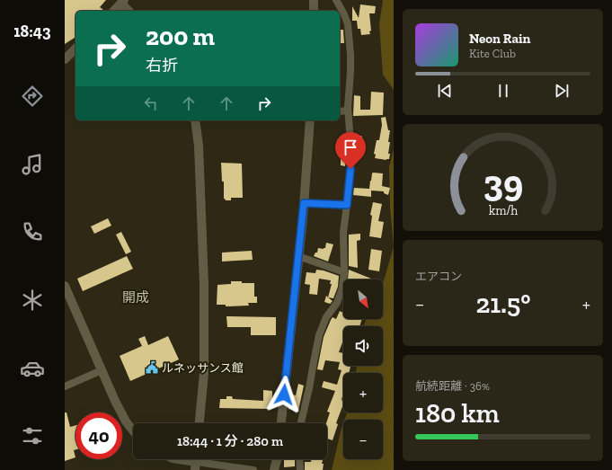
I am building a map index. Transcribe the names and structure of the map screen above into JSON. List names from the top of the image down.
{
  "districts": ["開成"],
  "places": {
    "public building": ["ルネッサンス館"]
  },
  "north": "bottom right",
  "page": {
    "tabs": "18:43",
    "turn": ["200 m", "右折"],
    "song": ["Neon Rain", "Kite Club"],
    "tile": [
      "エアコン",
      ["航続距離 · 36%", "180 km"]
    ],
    "map_buttons": ["+", "−"],
    "heat": ["−", "21.5°", "+"],
    "limit": "40",
    "trip": "18:44 · 1 分 · 280 m",
    "gauge": ["39", "km/h"]
  }
}
